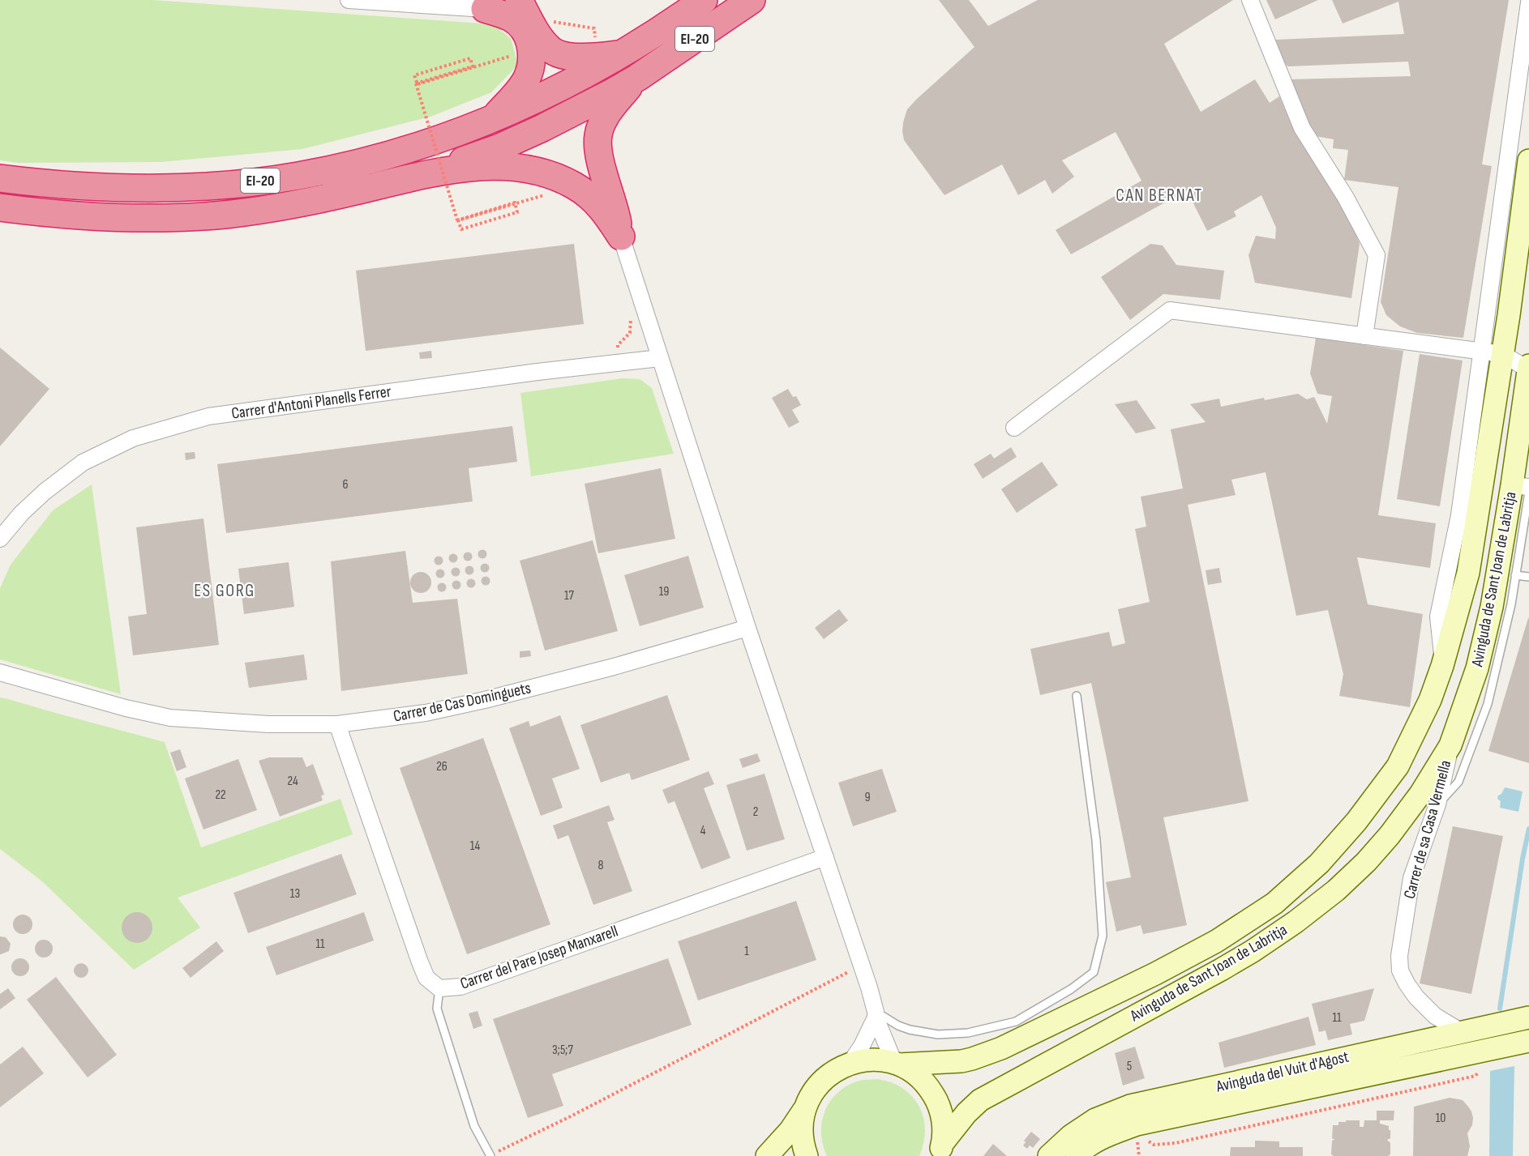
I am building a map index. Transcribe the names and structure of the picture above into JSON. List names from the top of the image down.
{
  "streets": {
    "highway": ["EI-20"],
    "main road": ["Avinguda de Sant Joan de Labritja", "Avinguda del Vuit d'Agost"],
    "street": [
      "Carrer d'Antoni Planells Ferrer",
      "Carrer de Cas Dominguets",
      "Carrer de sa Casa Vermella",
      "Carrer del Pare Josep Manxarell"
    ]
  },
  "crossings": [
    ["Avinguda de Sant Joan de Labritja", "Carrer de sa Casa Vermella"],
    ["Carrer de Cas Dominguets", "Carrer del Pare Josep Manxarell"],
    ["Carrer de sa Casa Vermella", "Avinguda del Vuit d'Agost"]
  ],
  "districts": ["CAN BERNAT", "ES GORG"],
  "house_numbers": [
    "6",
    "19",
    "17",
    "26",
    "24",
    "22",
    "9",
    "2",
    "4",
    "14",
    "8",
    "13",
    "11",
    "1",
    "11",
    "3;5;7",
    "5",
    "10"
  ]
}
